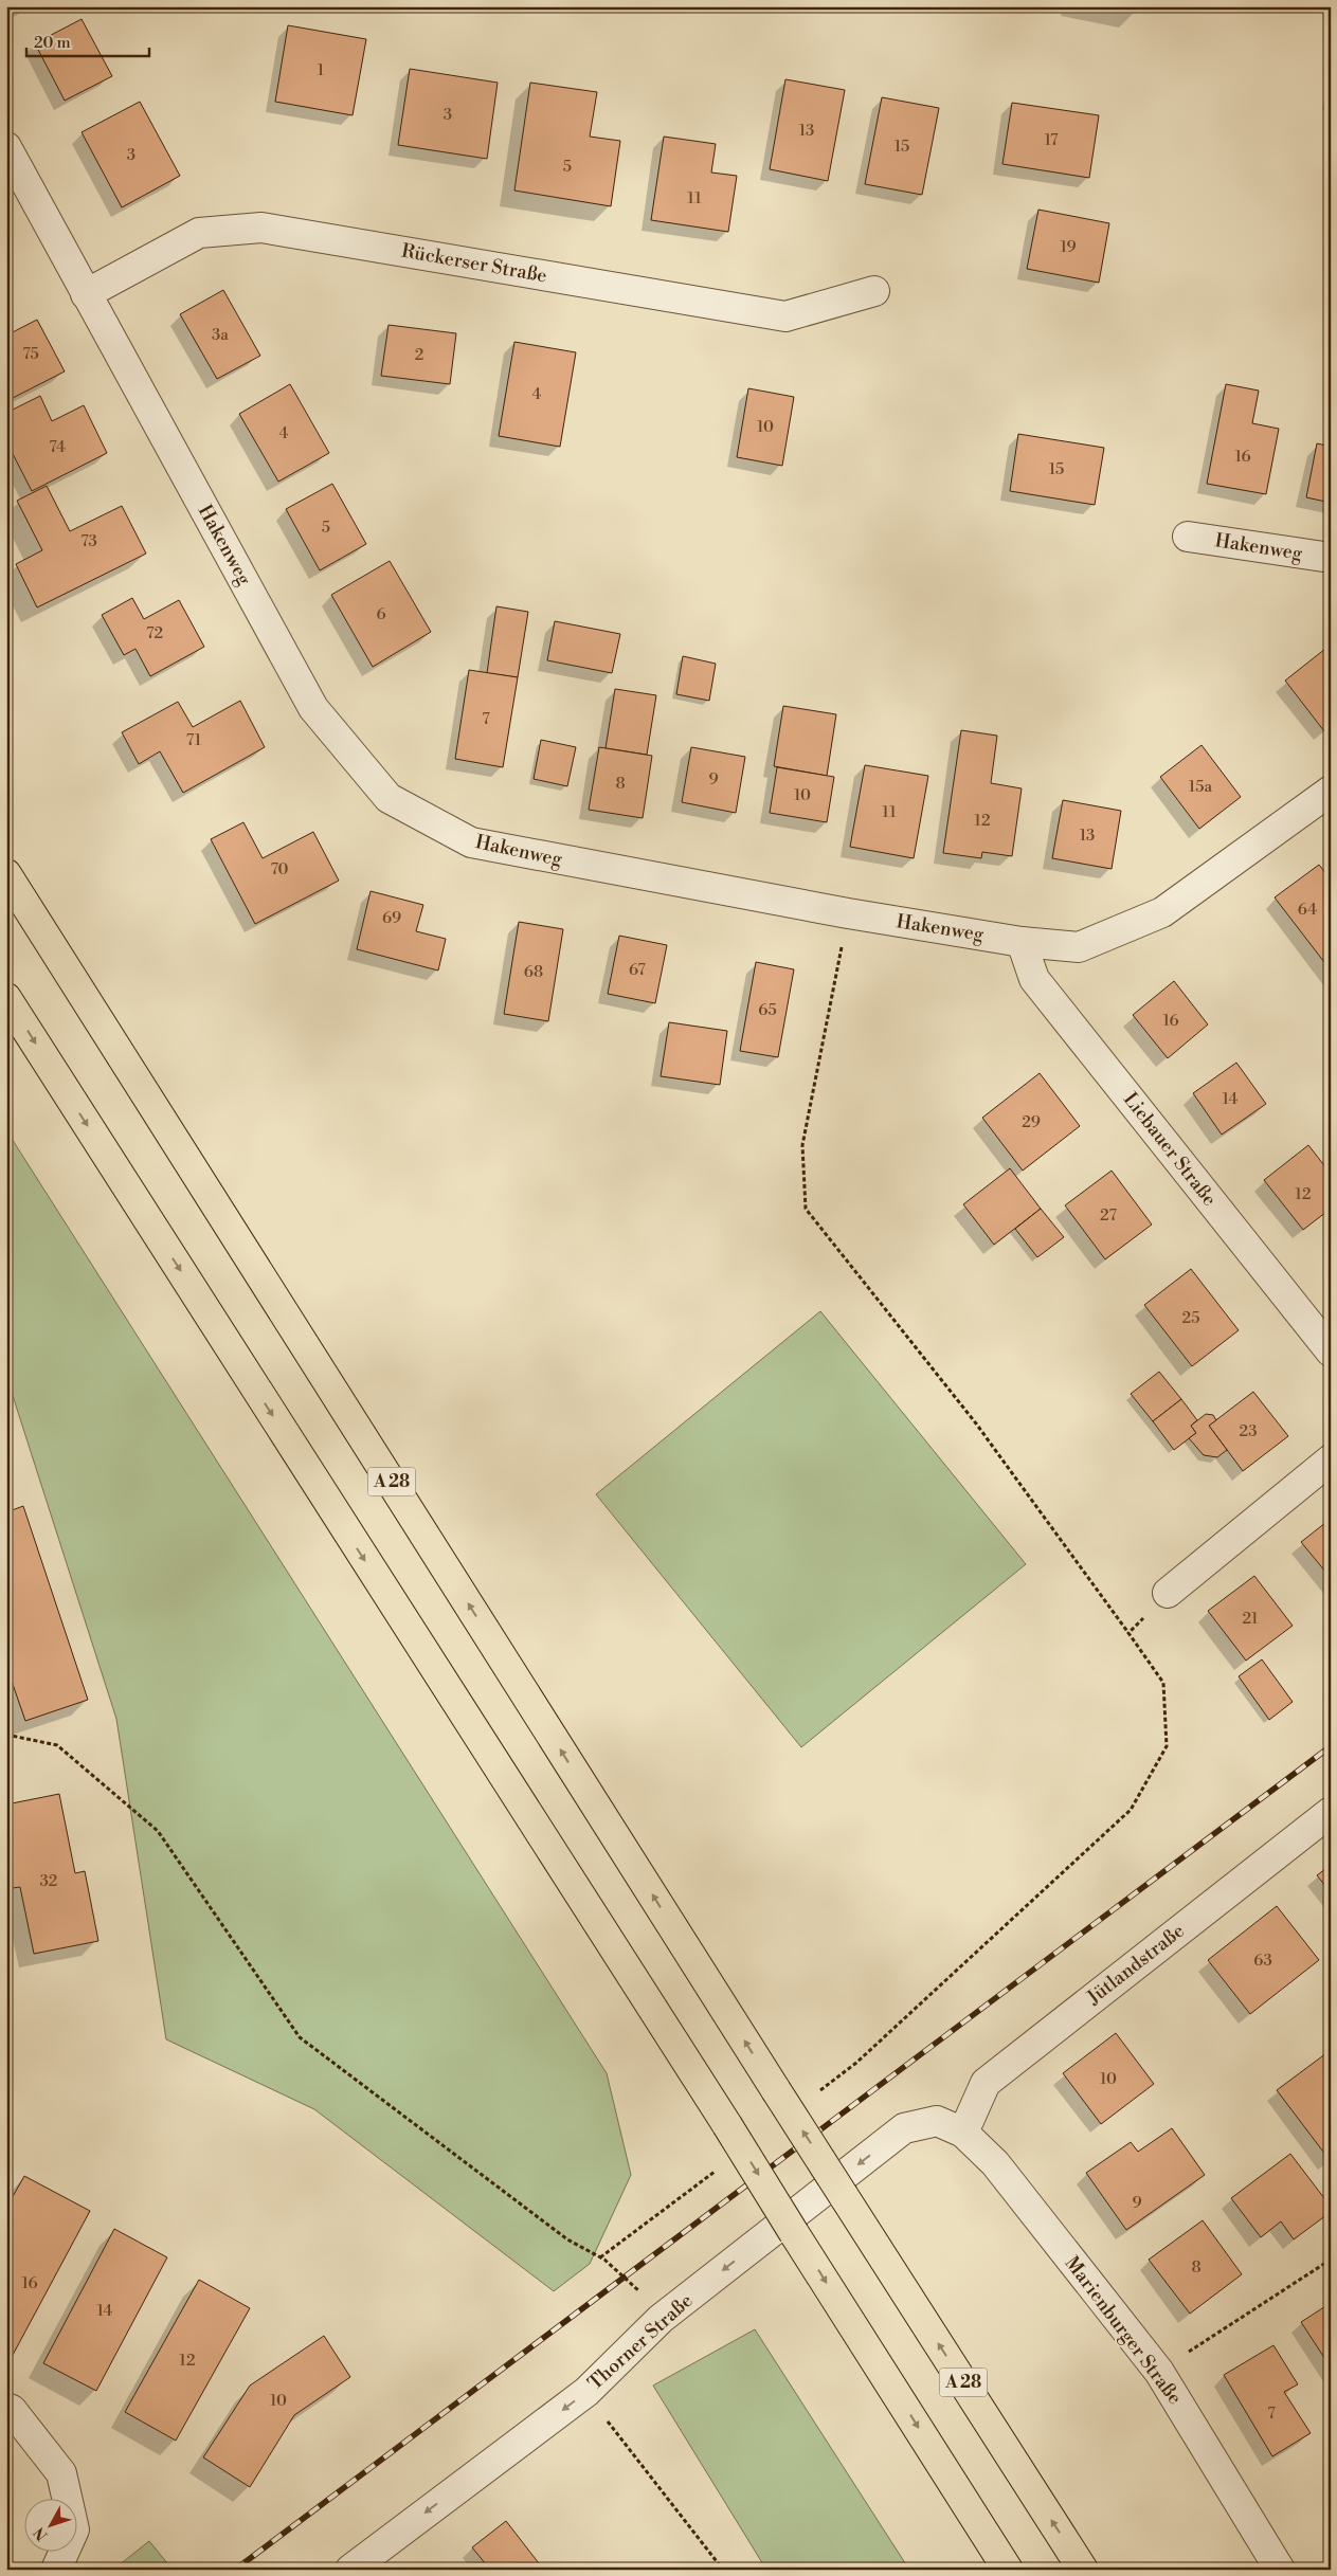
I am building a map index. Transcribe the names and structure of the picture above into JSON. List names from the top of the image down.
{
  "streets": {
    "highway": ["A 28"],
    "street": [
      "Rückerser Straße",
      "Hakenweg",
      "Liebauer Straße",
      "Jütlandstraße",
      "Marienburger Straße",
      "Thorner Straße"
    ]
  },
  "crossings": [
    ["Rückerser Straße", "Hakenweg"],
    ["Hakenweg", "Liebauer Straße"],
    ["Jütlandstraße", "Marienburger Straße"],
    ["Jütlandstraße", "Thorner Straße"],
    ["Marienburger Straße", "Thorner Straße"]
  ],
  "one_way": ["Thorner Straße"],
  "house_numbers": [
    "1",
    "3",
    "13",
    "17",
    "15",
    "3",
    "5",
    "11",
    "19",
    "3a",
    "75",
    "2",
    "4",
    "10",
    "4",
    "74",
    "16",
    "15",
    "5",
    "73",
    "6",
    "72",
    "7",
    "71",
    "9",
    "8",
    "15a",
    "10",
    "11",
    "12",
    "13",
    "70",
    "64",
    "69",
    "67",
    "68",
    "65",
    "16",
    "14",
    "29",
    "12",
    "27",
    "25",
    "23",
    "21",
    "32",
    "63",
    "10",
    "9",
    "8",
    "16",
    "14",
    "12",
    "10",
    "7"
  ],
  "scale_bar": "20 m",
  "north": "bottom left"
}
